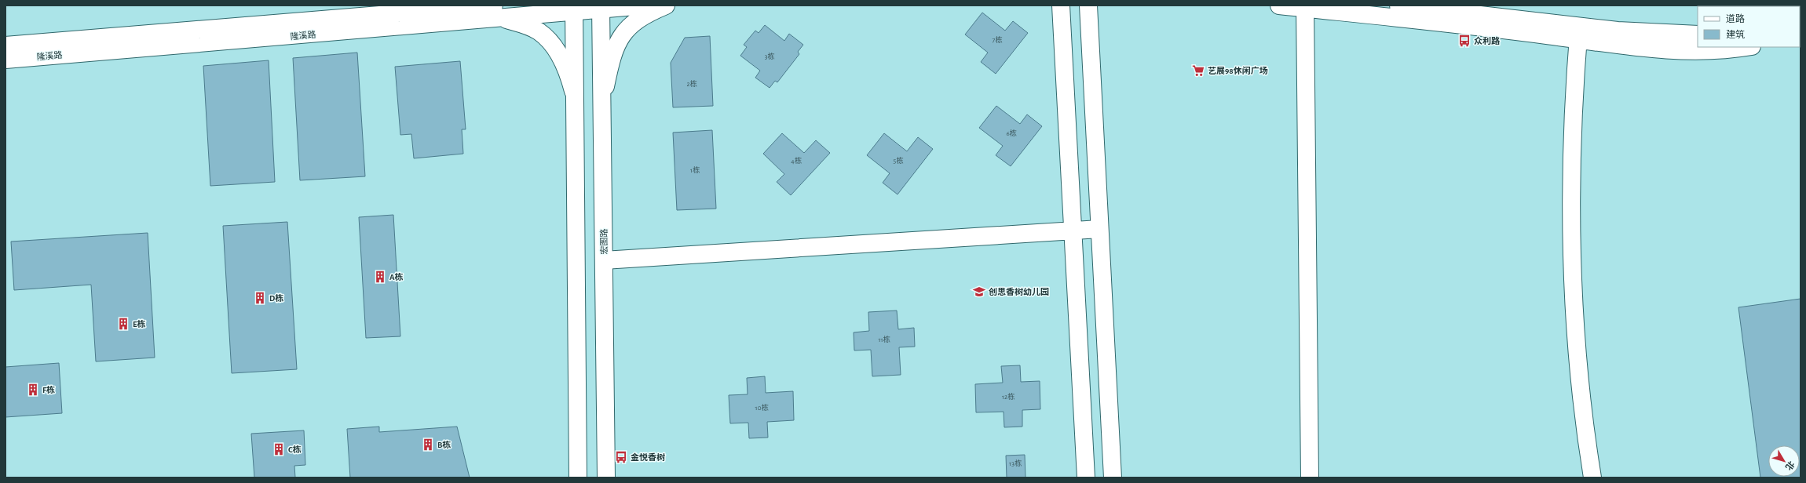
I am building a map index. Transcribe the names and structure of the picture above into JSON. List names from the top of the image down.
{
  "streets": {
    "street": ["隆溪路", "宏图路"]
  },
  "crossings": [
    ["隆溪路", "宏图路"]
  ],
  "places": {
    "bus stop": ["众利路", "金悦香树"],
    "supermarket": ["艺展98休闲广场"],
    "building": [
      "A栋",
      "D栋",
      "E栋",
      "F栋",
      "B栋",
      "C栋"
    ],
    "school or university": ["创思香树幼儿园"]
  },
  "house_numbers": [
    "7栋",
    "3栋",
    "2栋",
    "6栋",
    "4栋",
    "5栋",
    "1栋",
    "11栋",
    "12栋",
    "10栋",
    "13栋"
  ],
  "legend": ["道路", "建筑"],
  "north": "bottom right"
}
